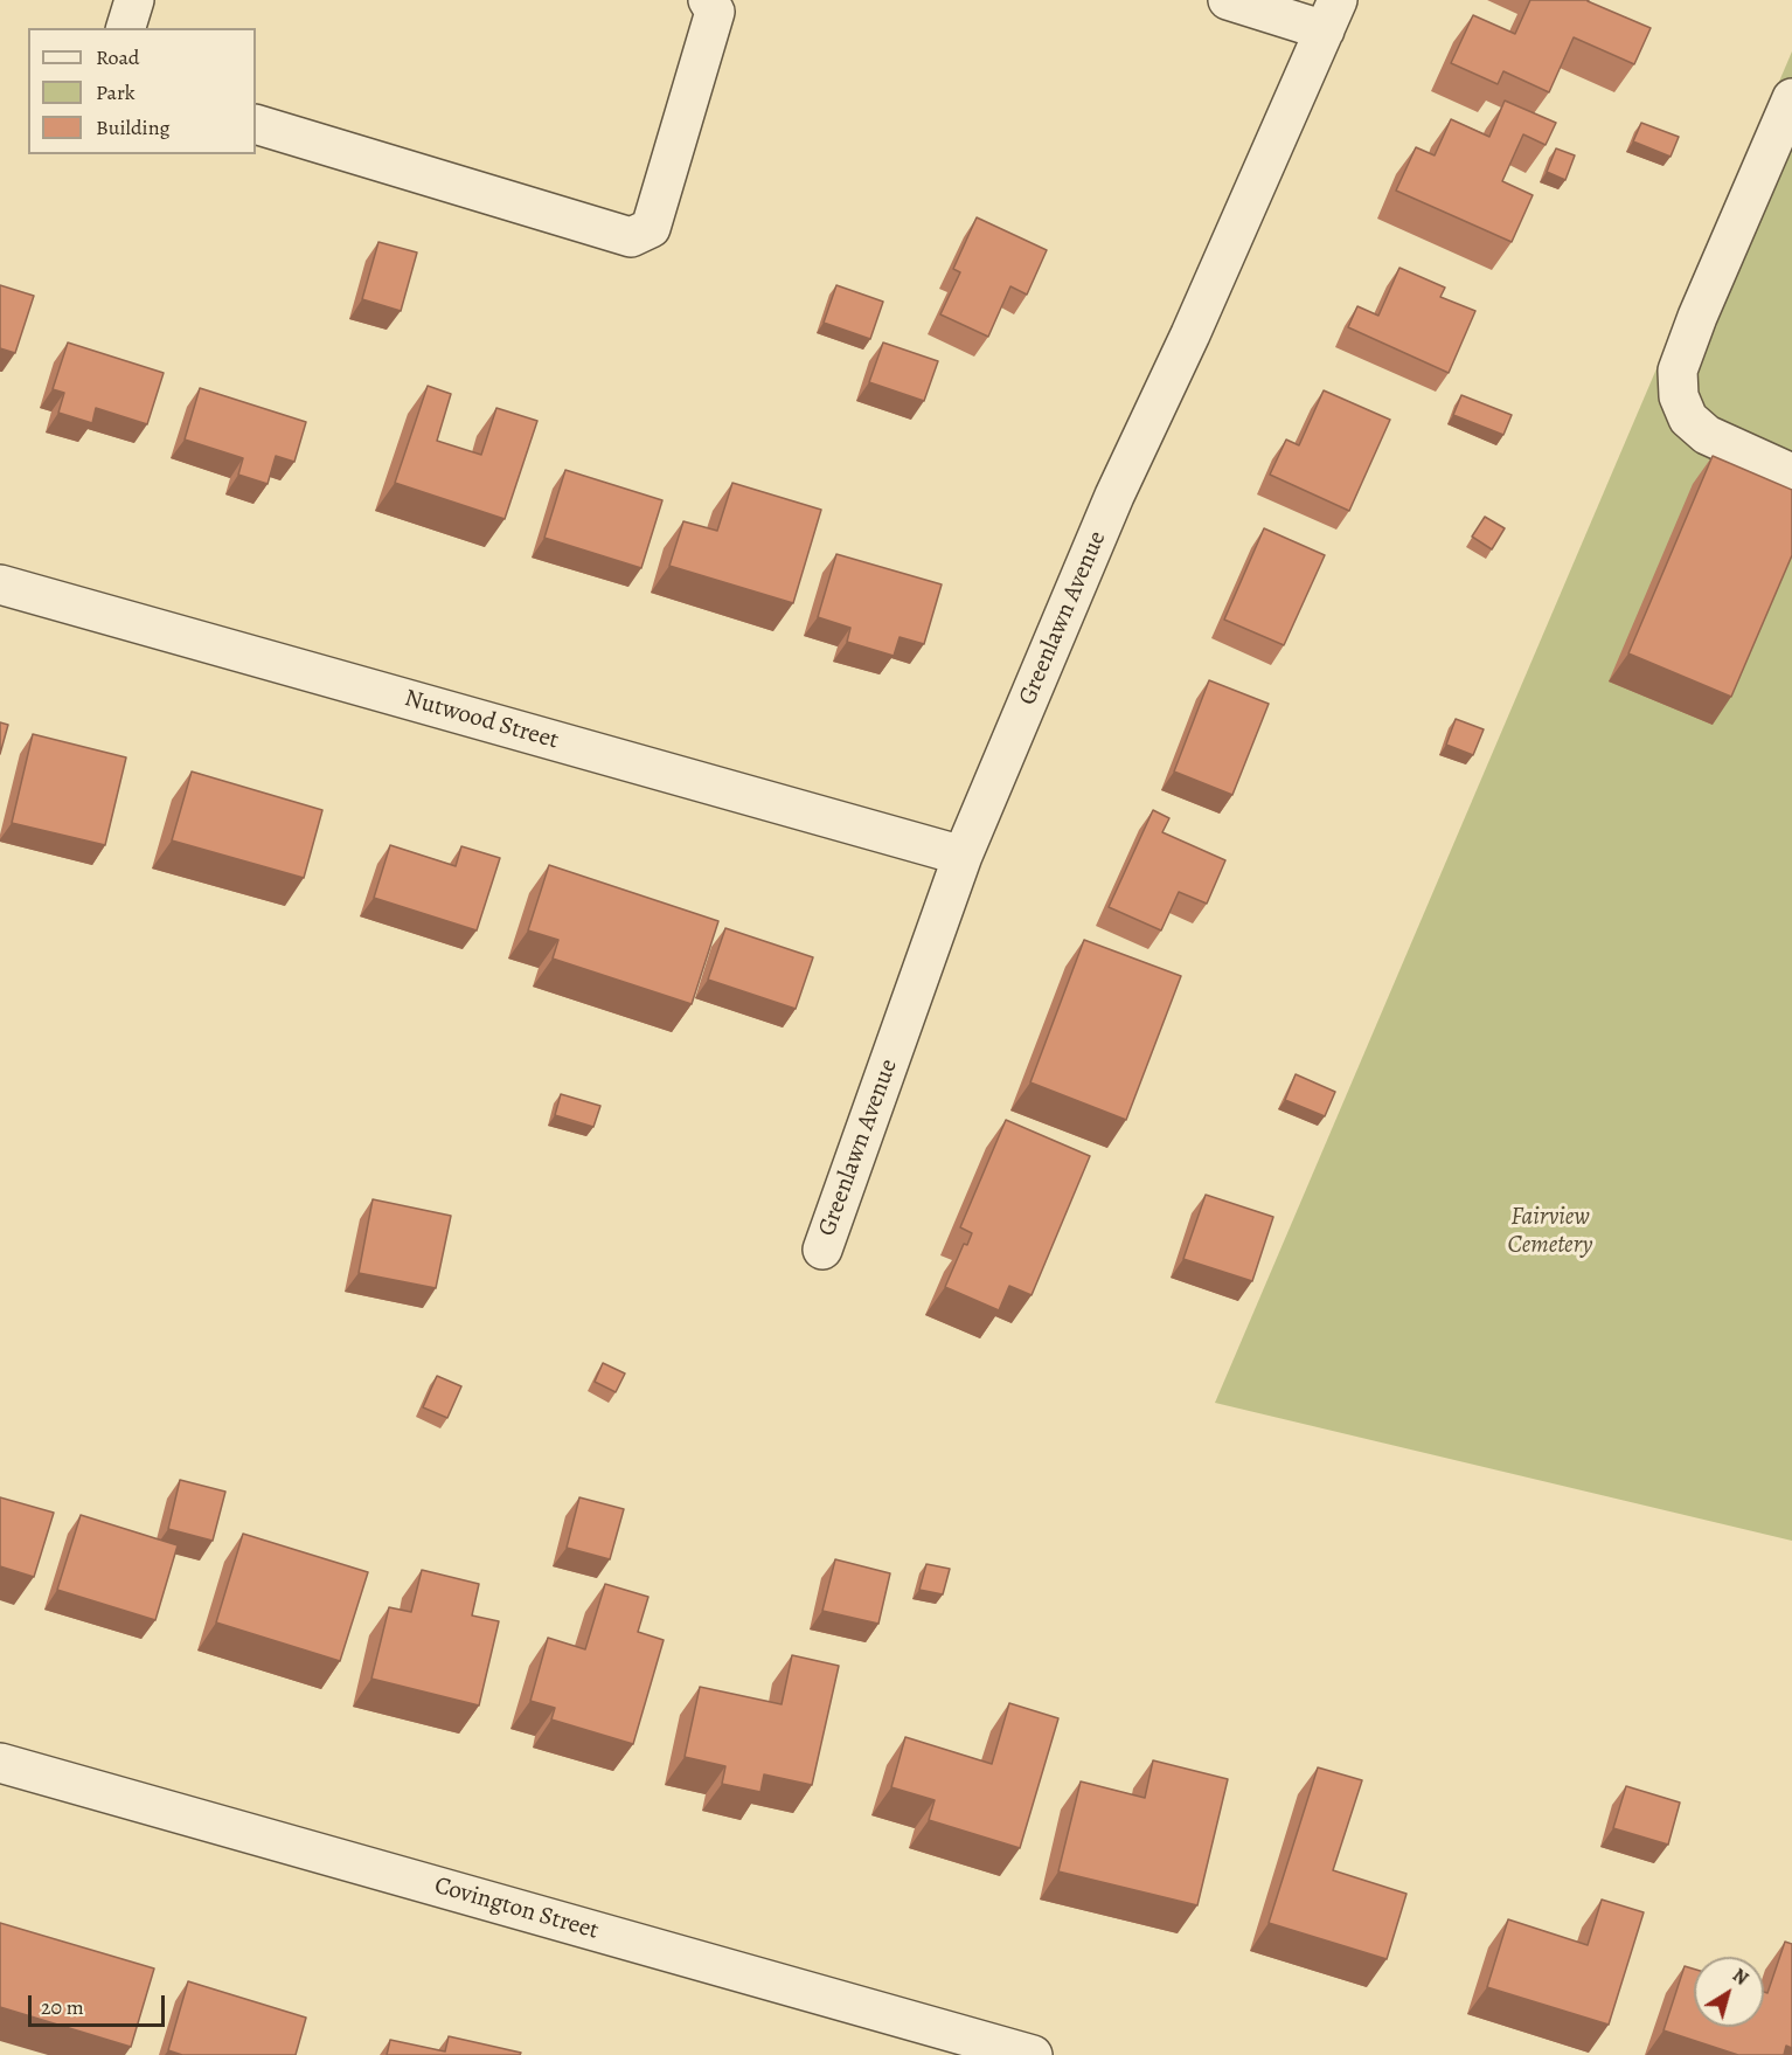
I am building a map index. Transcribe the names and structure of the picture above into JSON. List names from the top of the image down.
{
  "streets": {
    "street": ["Greenlawn Avenue", "Nutwood Street", "Covington Street"]
  },
  "crossings": [
    ["Greenlawn Avenue", "Nutwood Street"]
  ],
  "parks": ["Fairview Cemetery"],
  "legend": ["Road", "Park", "Building"],
  "scale_bar": "20 m",
  "north": "top right"
}
